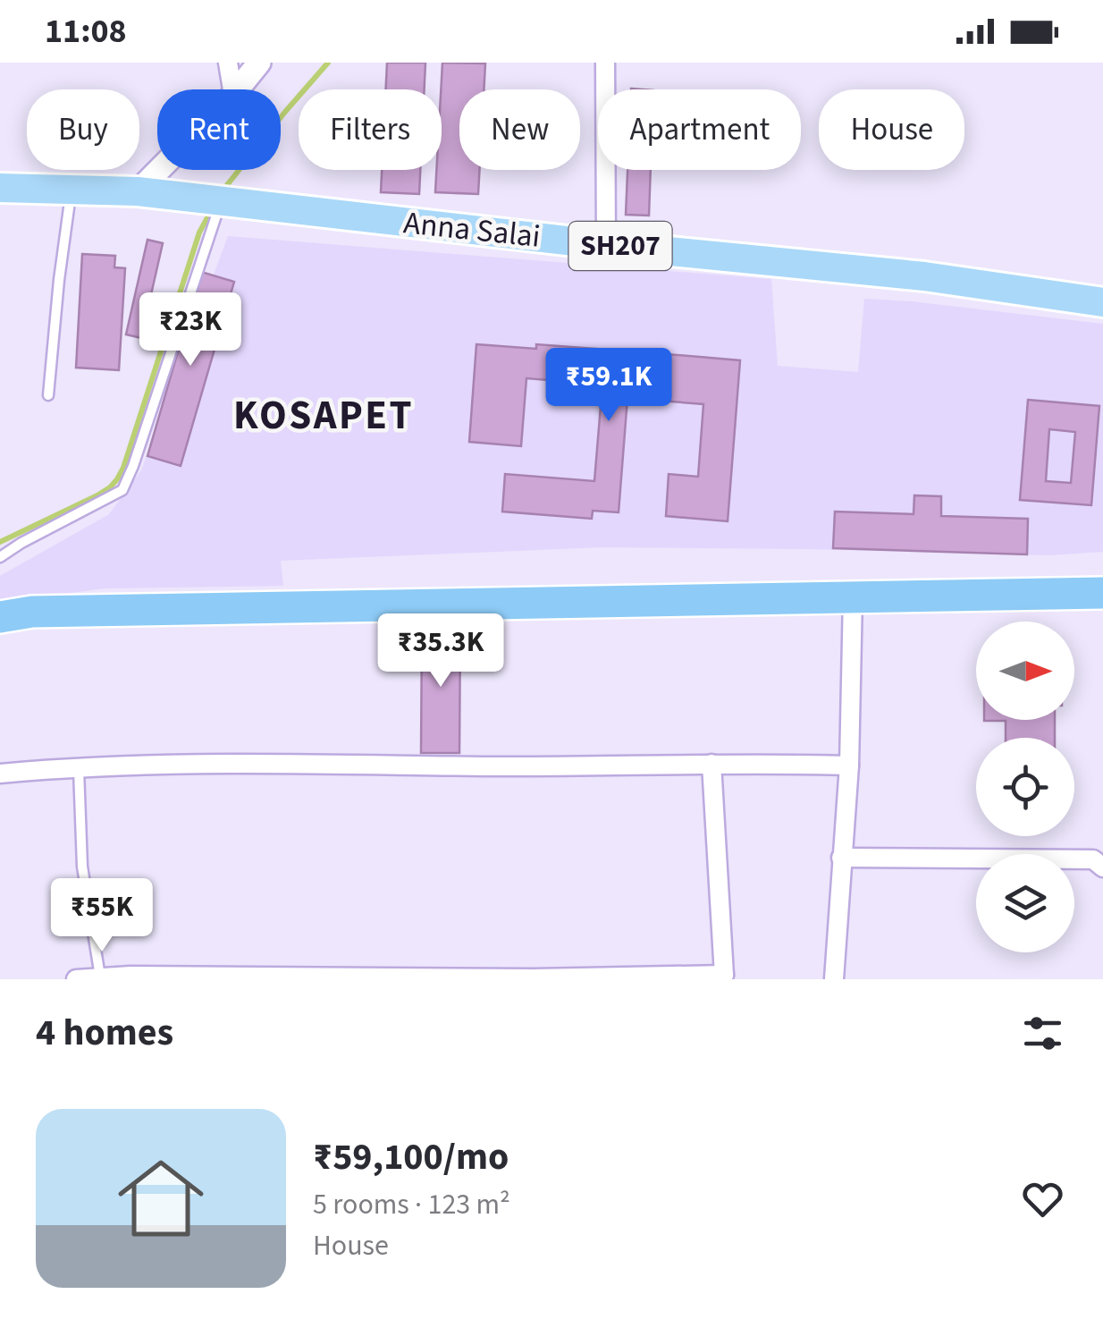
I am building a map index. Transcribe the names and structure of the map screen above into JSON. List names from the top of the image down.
{
  "streets": {
    "main road": ["Anna Salai", "SH207"]
  },
  "districts": ["KOSAPET"],
  "north": "right",
  "page": {
    "status": "11:08",
    "chip": [
      "Buy",
      "Rent",
      "Filters",
      "New",
      "Apartment",
      "House"
    ],
    "price": [
      "₹23K",
      "₹59.1K",
      "₹35.3K",
      "₹55K"
    ],
    "heading": "4 homes",
    "list": [
      {
        "name": "₹59,100/mo",
        "note": "5 rooms · 123 m² · House"
      }
    ]
  }
}
